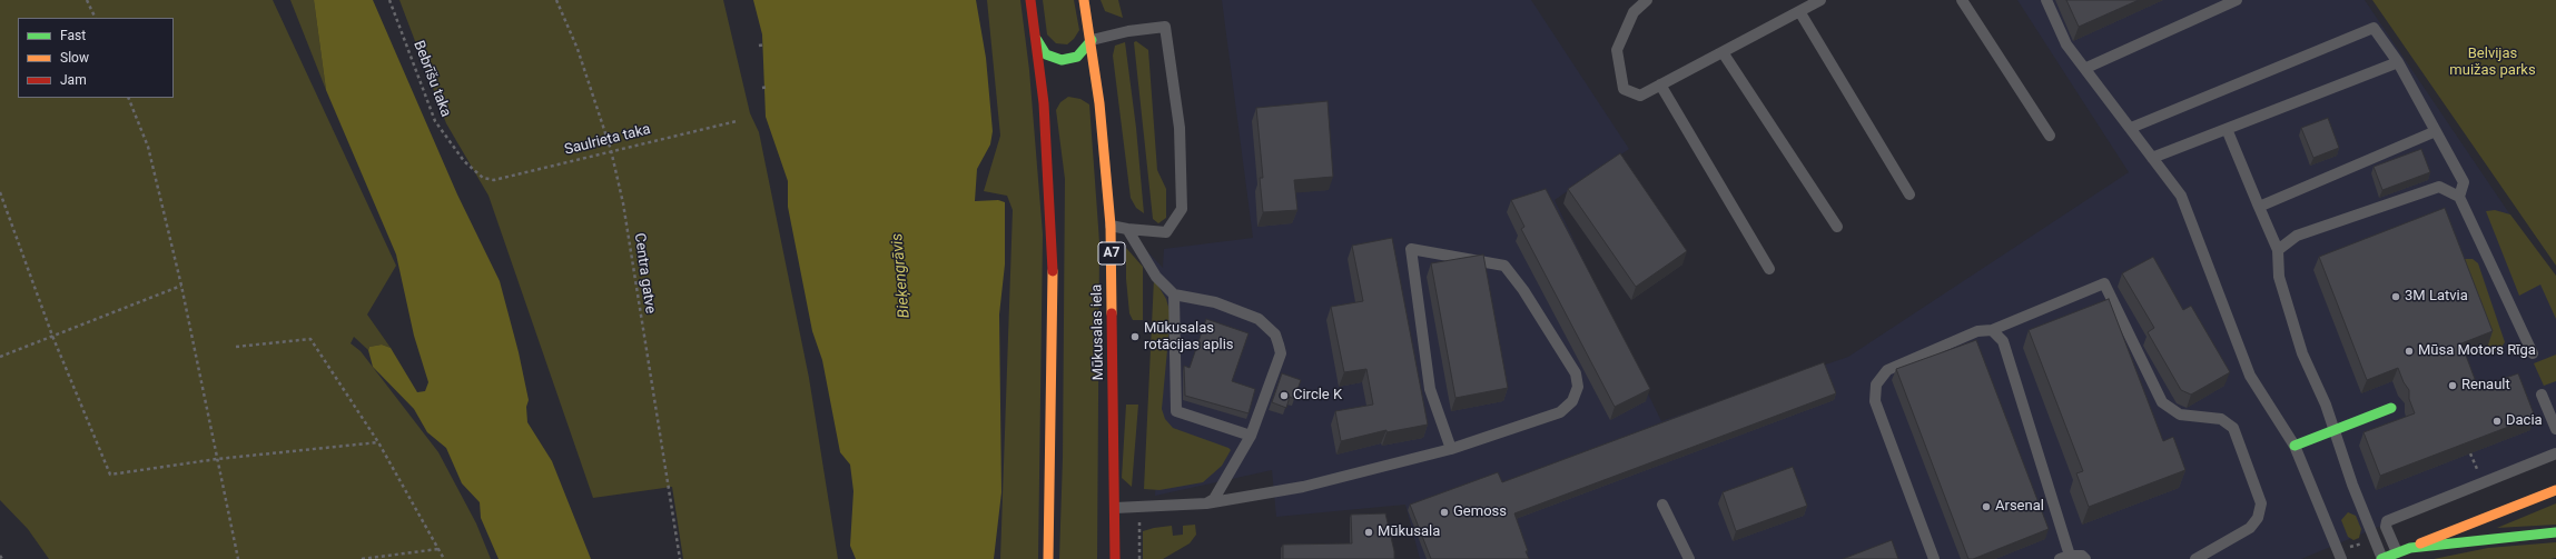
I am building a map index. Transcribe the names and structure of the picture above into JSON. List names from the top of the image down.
{
  "streets": {
    "main road": ["A7", "Mūkusalas iela"],
    "path": ["Bebrīšu taka", "Saulrieta taka", "Centra gatve"]
  },
  "crossings": [
    ["Bebrīšu taka", "Saulrieta taka"],
    ["Saulrieta taka", "Centra gatve"]
  ],
  "water": ["Bieķengrāvis"],
  "parks": ["Belvijas muižas parks"],
  "places": [
    "3M Latvia",
    "Mūkusalas rotācijas aplis",
    "Mūsa Motors Rīga",
    "Renault",
    "Circle K",
    "Dacia",
    "Arsenal",
    "Gemoss",
    "Mūkusala"
  ],
  "legend": ["Fast", "Slow", "Jam"]
}
